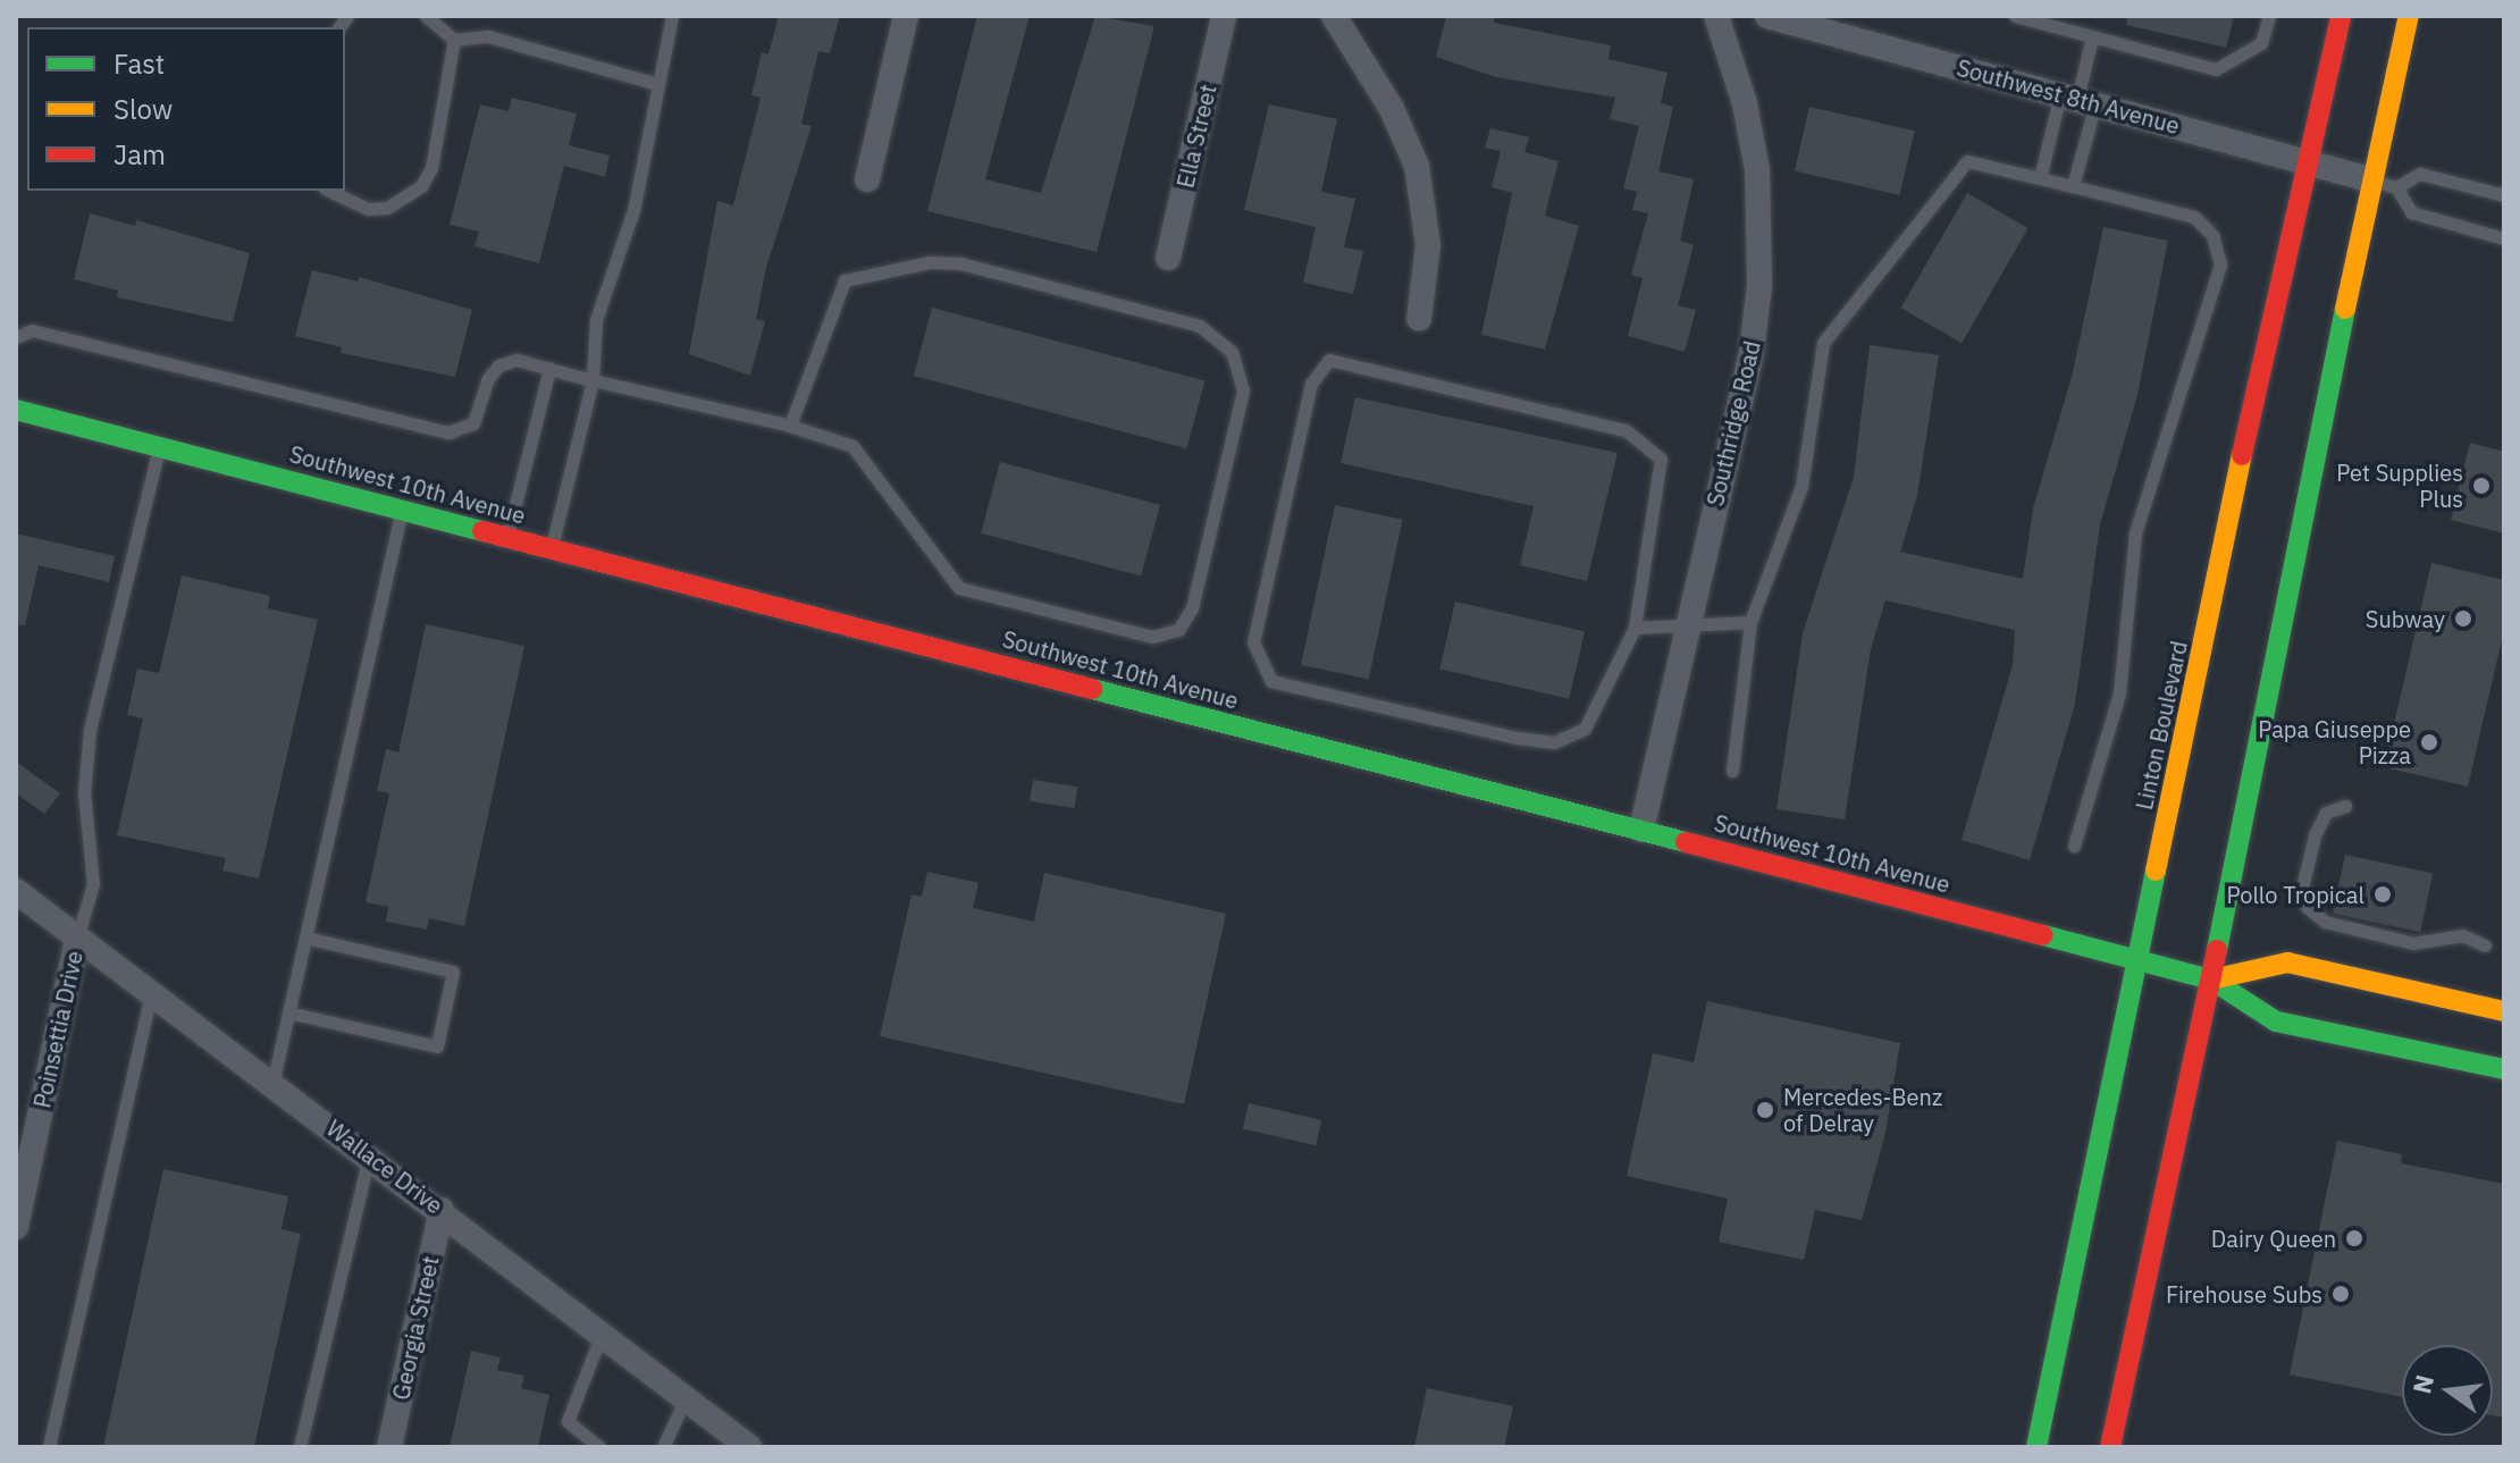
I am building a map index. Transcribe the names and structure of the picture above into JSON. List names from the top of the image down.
{
  "streets": {
    "main road": ["Southwest 10th Avenue", "Linton Boulevard"],
    "street": [
      "Southwest 8th Avenue",
      "Ella Street",
      "Southridge Road",
      "Poinsettia Drive",
      "Wallace Drive",
      "Georgia Street"
    ]
  },
  "crossings": [
    ["Southwest 8th Avenue", "Linton Boulevard"],
    ["Southridge Road", "Southwest 10th Avenue"],
    ["Southwest 10th Avenue", "Linton Boulevard"],
    ["Poinsettia Drive", "Wallace Drive"],
    ["Wallace Drive", "Georgia Street"]
  ],
  "places": [
    "Pet Supplies Plus",
    "Subway",
    "Papa Giuseppe Pizza",
    "Pollo Tropical",
    "Mercedes-Benz of Delray",
    "Dairy Queen",
    "Firehouse Subs"
  ],
  "legend": ["Fast", "Slow", "Jam"],
  "north": "left"
}
